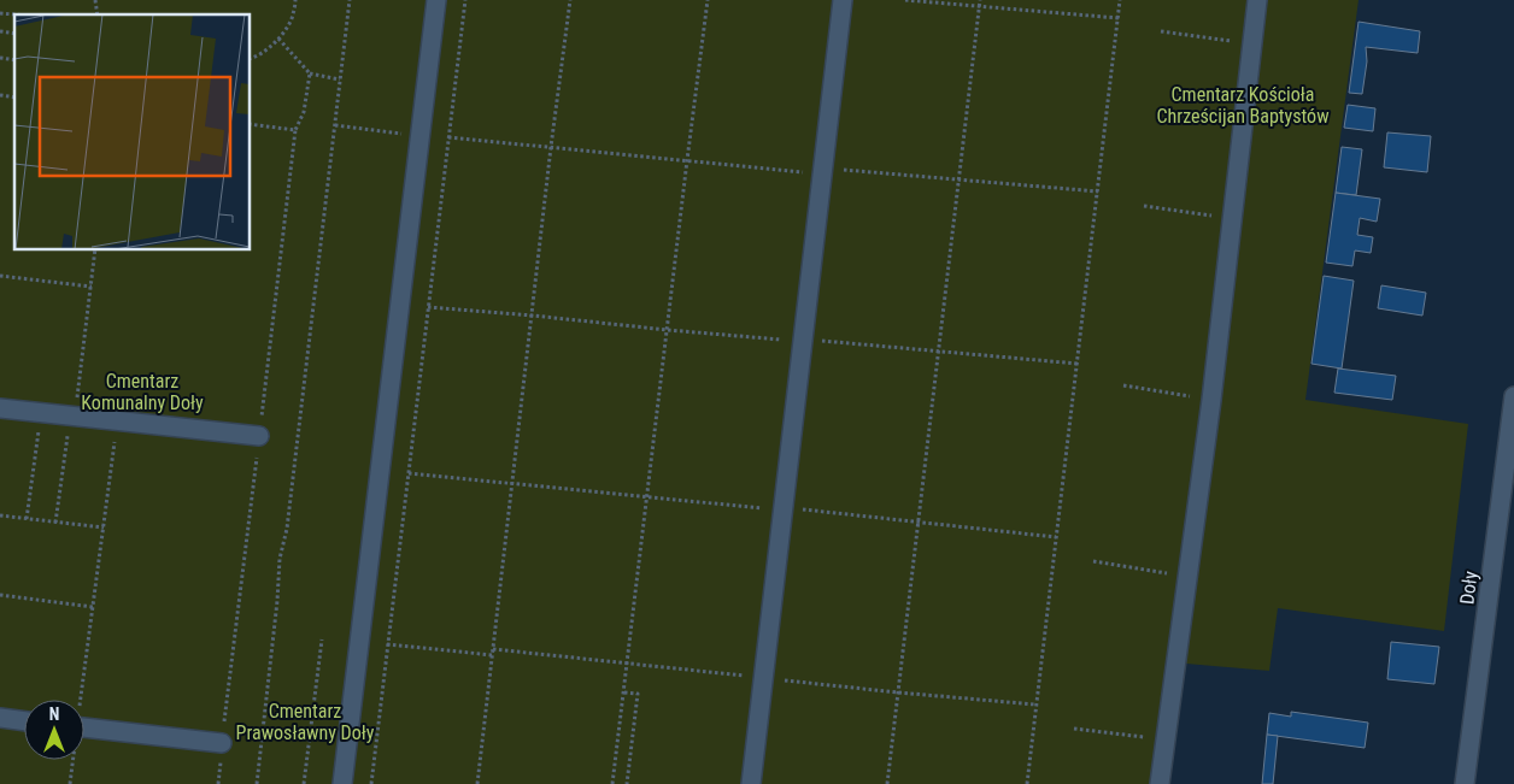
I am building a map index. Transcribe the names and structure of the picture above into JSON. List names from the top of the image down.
{
  "streets": {
    "street": ["Doły"]
  },
  "parks": ["Cmentarz Kościoła Chrześcijan Baptystów", "Cmentarz Komunalny Doły", "Cmentarz Prawosławny Doły"],
  "north": "top"
}
